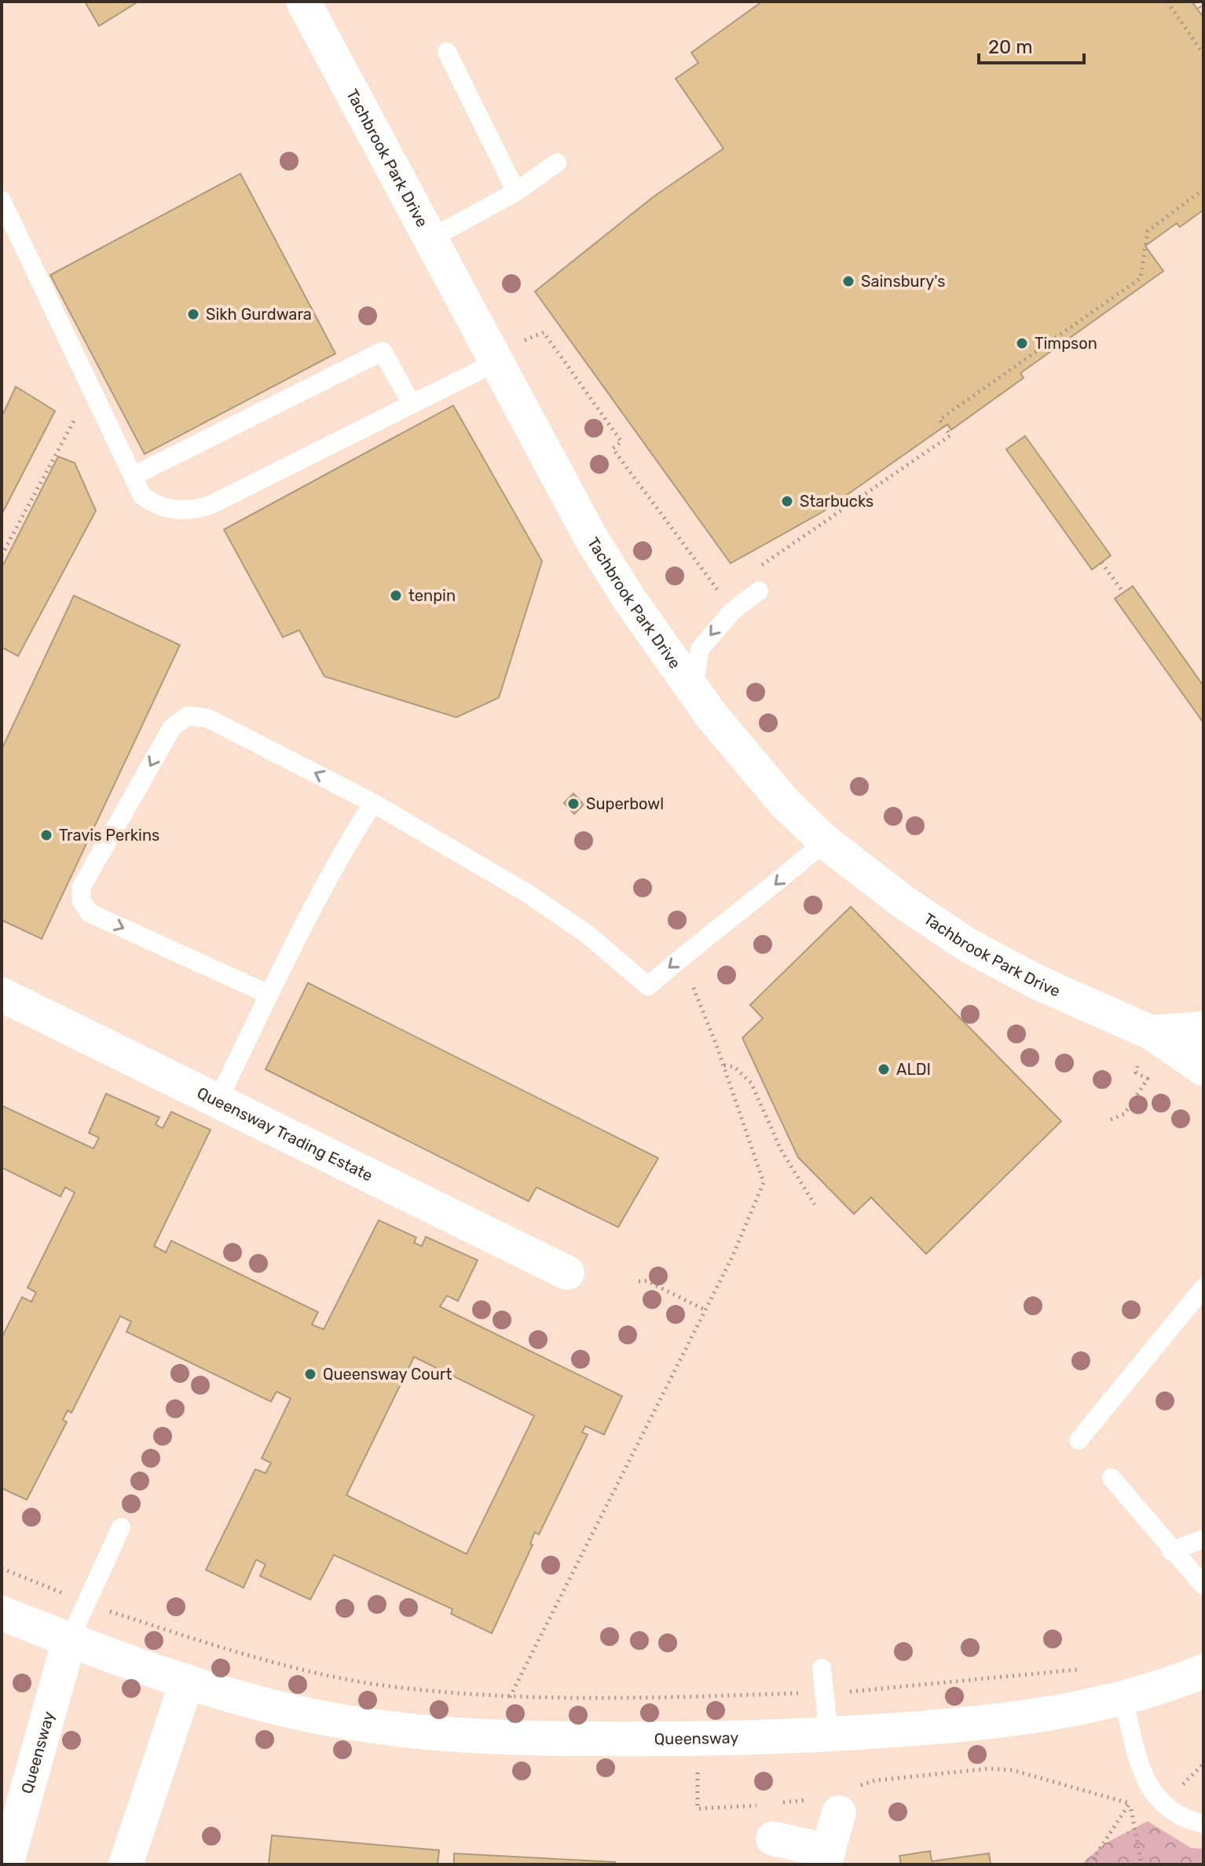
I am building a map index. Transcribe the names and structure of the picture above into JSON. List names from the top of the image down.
{
  "streets": {
    "street": ["Tachbrook Park Drive", "Queensway Trading Estate", "Queensway"]
  },
  "places": [
    "Sainsbury's",
    "Sikh Gurdwara",
    "Timpson",
    "Starbucks",
    "tenpin",
    "Superbowl",
    "Travis Perkins",
    "ALDI",
    "Queensway Court"
  ],
  "scale_bar": "20 m"
}
